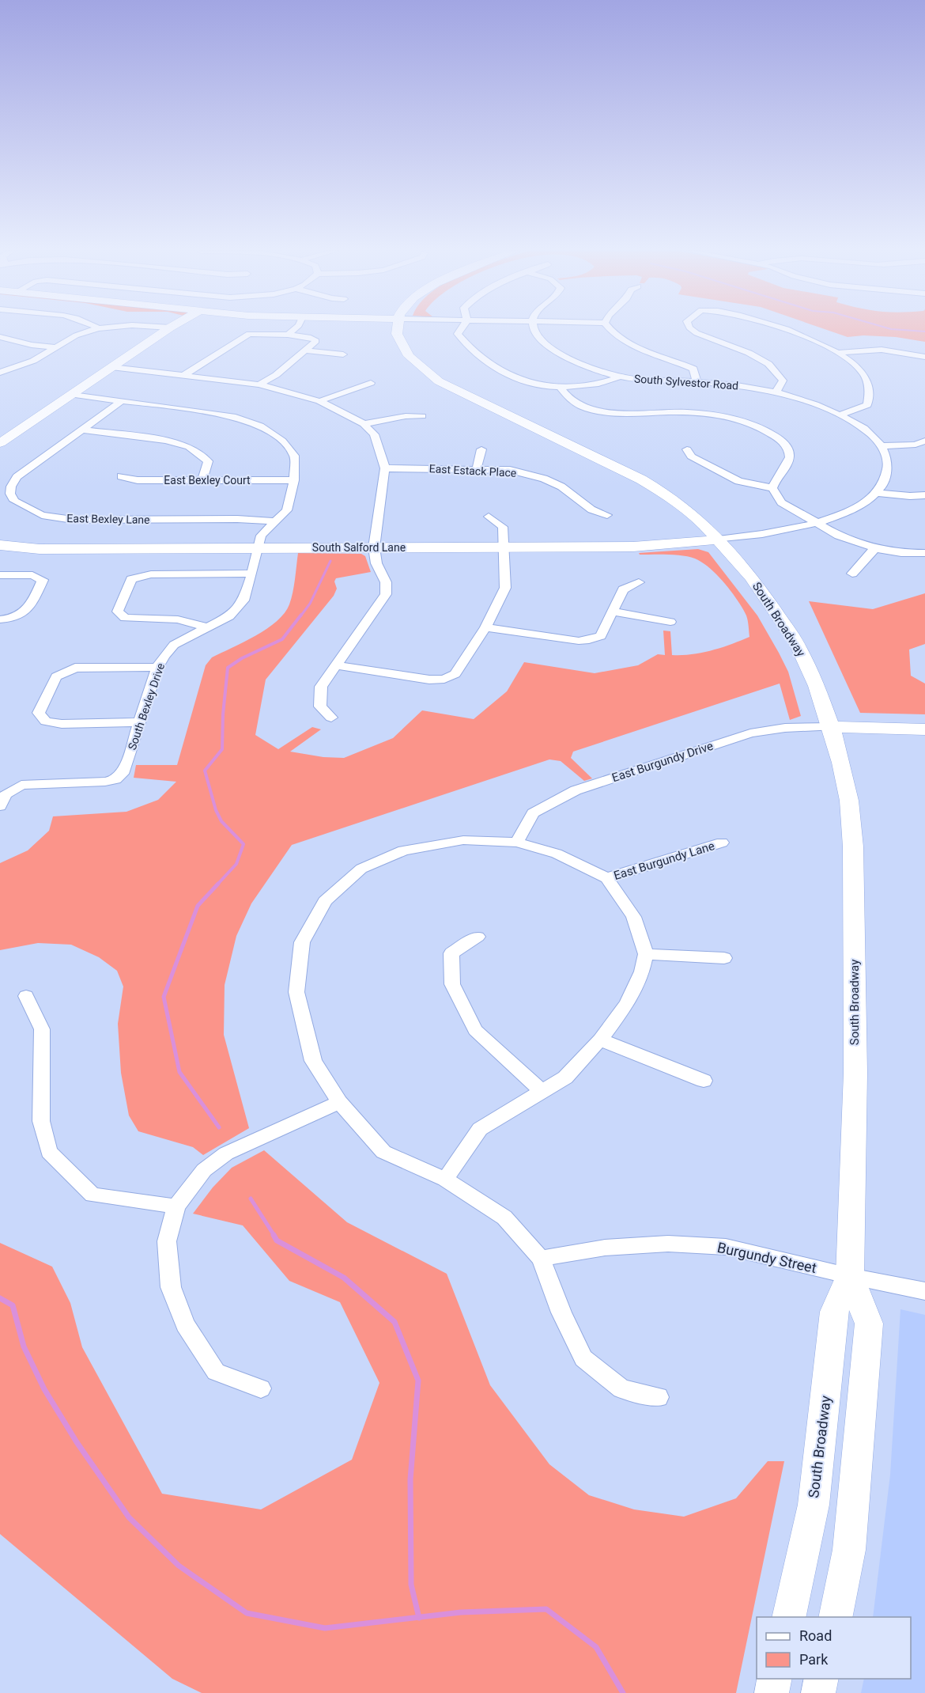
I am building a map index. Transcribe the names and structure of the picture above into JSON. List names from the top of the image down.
{
  "streets": {
    "main road": ["South Salford Lane", "South Broadway"],
    "street": [
      "South Sylvestor Road",
      "East Estack Place",
      "East Bexley Court",
      "East Bexley Lane",
      "South Bexley Drive",
      "East Burgundy Drive",
      "East Burgundy Lane",
      "Burgundy Street"
    ]
  },
  "crossings": [
    ["East Bexley Court", "South Bexley Drive"],
    ["East Bexley Lane", "South Bexley Drive"],
    ["South Salford Lane", "South Broadway"],
    ["South Salford Lane", "South Bexley Drive"],
    ["South Broadway", "East Burgundy Drive"],
    ["South Broadway", "Burgundy Street"]
  ],
  "legend": ["Road", "Park"]
}
